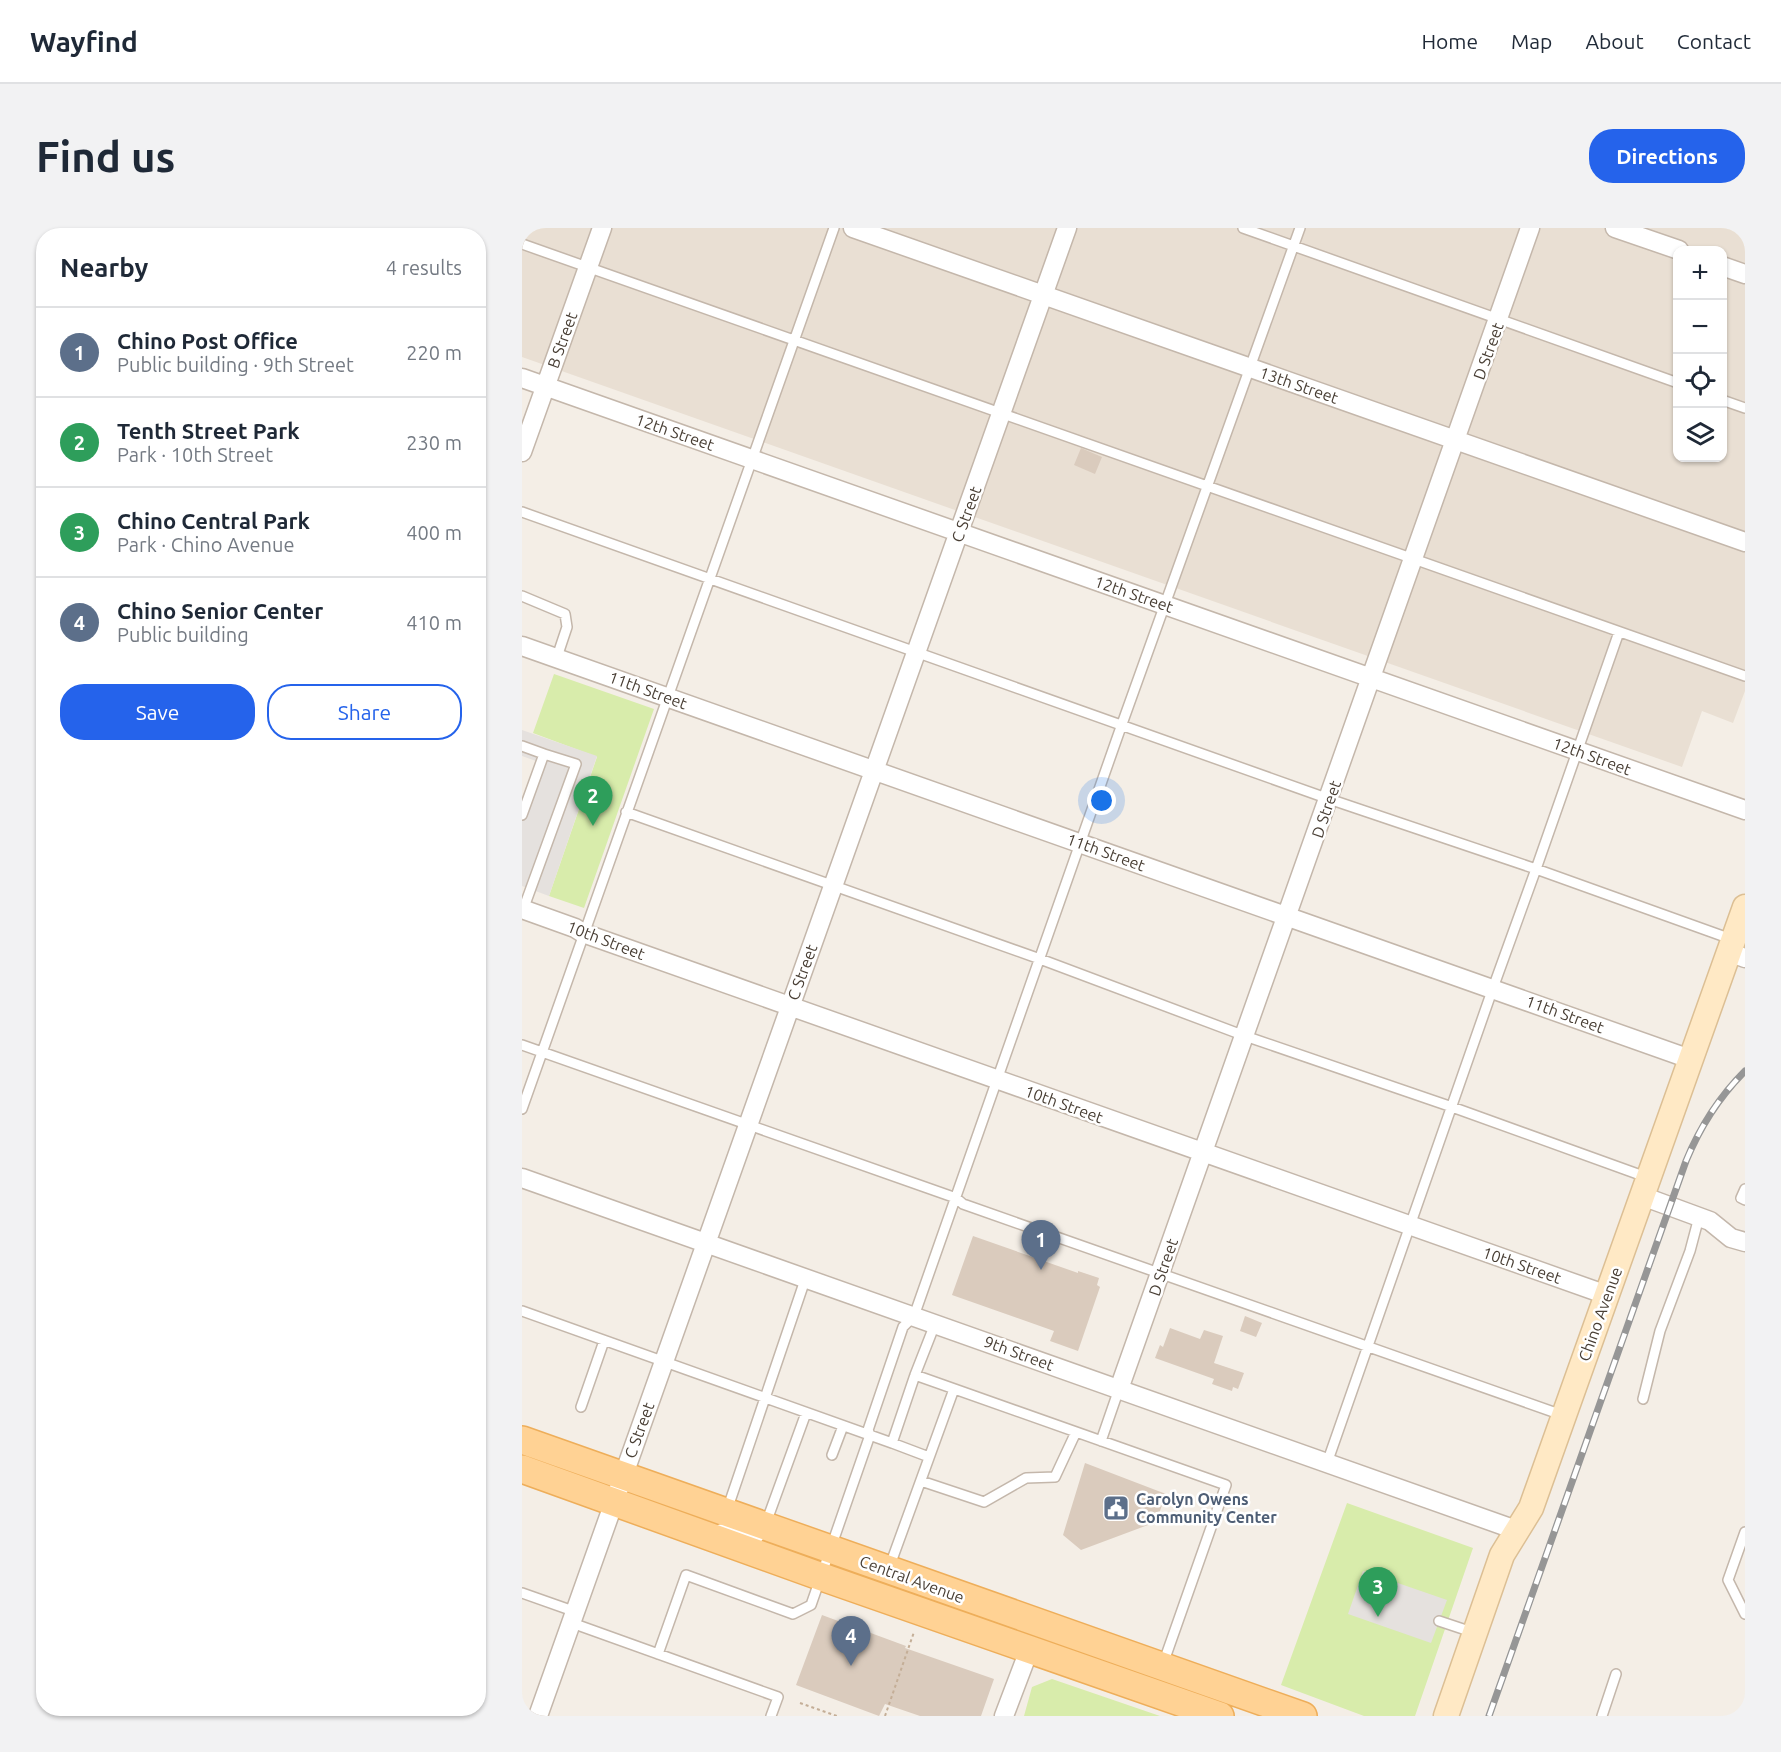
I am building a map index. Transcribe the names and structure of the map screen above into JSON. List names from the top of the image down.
{
  "streets": {
    "main road": ["Chino Avenue", "Central Avenue"],
    "street": [
      "B Street",
      "D Street",
      "13th Street",
      "12th Street",
      "C Street",
      "11th Street",
      "10th Street",
      "9th Street"
    ]
  },
  "crossings": [
    ["B Street", "12th Street"],
    ["D Street", "13th Street"],
    ["D Street", "12th Street"],
    ["D Street", "11th Street"],
    ["D Street", "10th Street"],
    ["D Street", "9th Street"],
    ["13th Street", "C Street"],
    ["12th Street", "C Street"],
    ["C Street", "11th Street"],
    ["C Street", "10th Street"],
    ["C Street", "9th Street"],
    ["C Street", "Central Avenue"],
    ["11th Street", "Chino Avenue"],
    ["10th Street", "Chino Avenue"],
    ["Chino Avenue", "9th Street"]
  ],
  "places": {
    "public building": ["Carolyn Owens Community Center"]
  },
  "page": {
    "header": "Wayfind",
    "nav": [
      "Home",
      "Map",
      "About",
      "Contact"
    ],
    "buttons": [
      "Directions",
      ["Save", "Share"]
    ],
    "title": "Find us",
    "heading": ["Nearby", "4 results"],
    "map_buttons": ["+", "−"],
    "list": [
      {
        "mark": "1",
        "name": "Chino Post Office",
        "note": "Public building · 9th Street",
        "value": "220 m"
      },
      {
        "mark": "2",
        "name": "Tenth Street Park",
        "note": "Park · 10th Street",
        "value": "230 m"
      },
      {
        "mark": "3",
        "name": "Chino Central Park",
        "note": "Park · Chino Avenue",
        "value": "400 m"
      },
      {
        "mark": "4",
        "name": "Chino Senior Center",
        "note": "Public building",
        "value": "410 m"
      }
    ],
    "pins": [
      "2",
      "1",
      "3",
      "4"
    ]
  }
}
